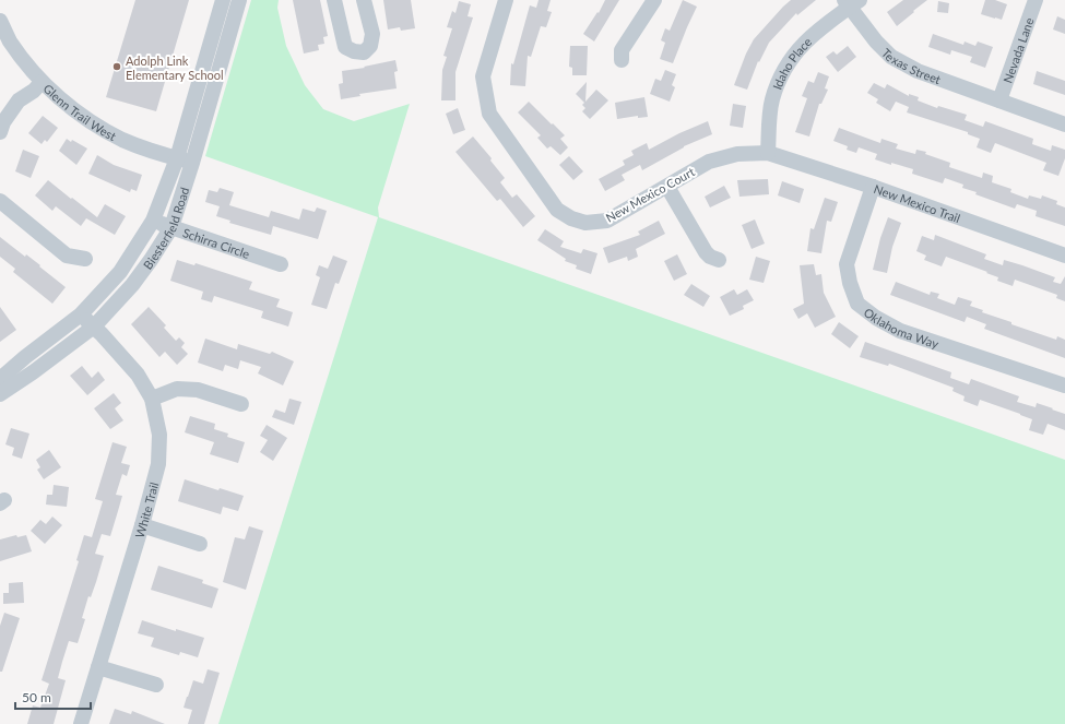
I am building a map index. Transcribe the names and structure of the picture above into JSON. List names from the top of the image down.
{
  "streets": {
    "street": [
      "Nevada Lane",
      "Texas Street",
      "Idaho Place",
      "Glenn Trail West",
      "New Mexico Court",
      "New Mexico Trail",
      "Biesterfield Road",
      "Schirra Circle",
      "Oklahoma Way",
      "White Trail"
    ]
  },
  "crossings": [
    ["Nevada Lane", "Texas Street"],
    ["Texas Street", "Idaho Place"],
    ["Idaho Place", "New Mexico Court"],
    ["Idaho Place", "New Mexico Trail"],
    ["Glenn Trail West", "Biesterfield Road"],
    ["New Mexico Court", "New Mexico Trail"],
    ["New Mexico Trail", "Oklahoma Way"],
    ["Biesterfield Road", "Schirra Circle"],
    ["Biesterfield Road", "White Trail"]
  ],
  "places": ["Adolph Link Elementary School"],
  "scale_bar": "50 m"
}
